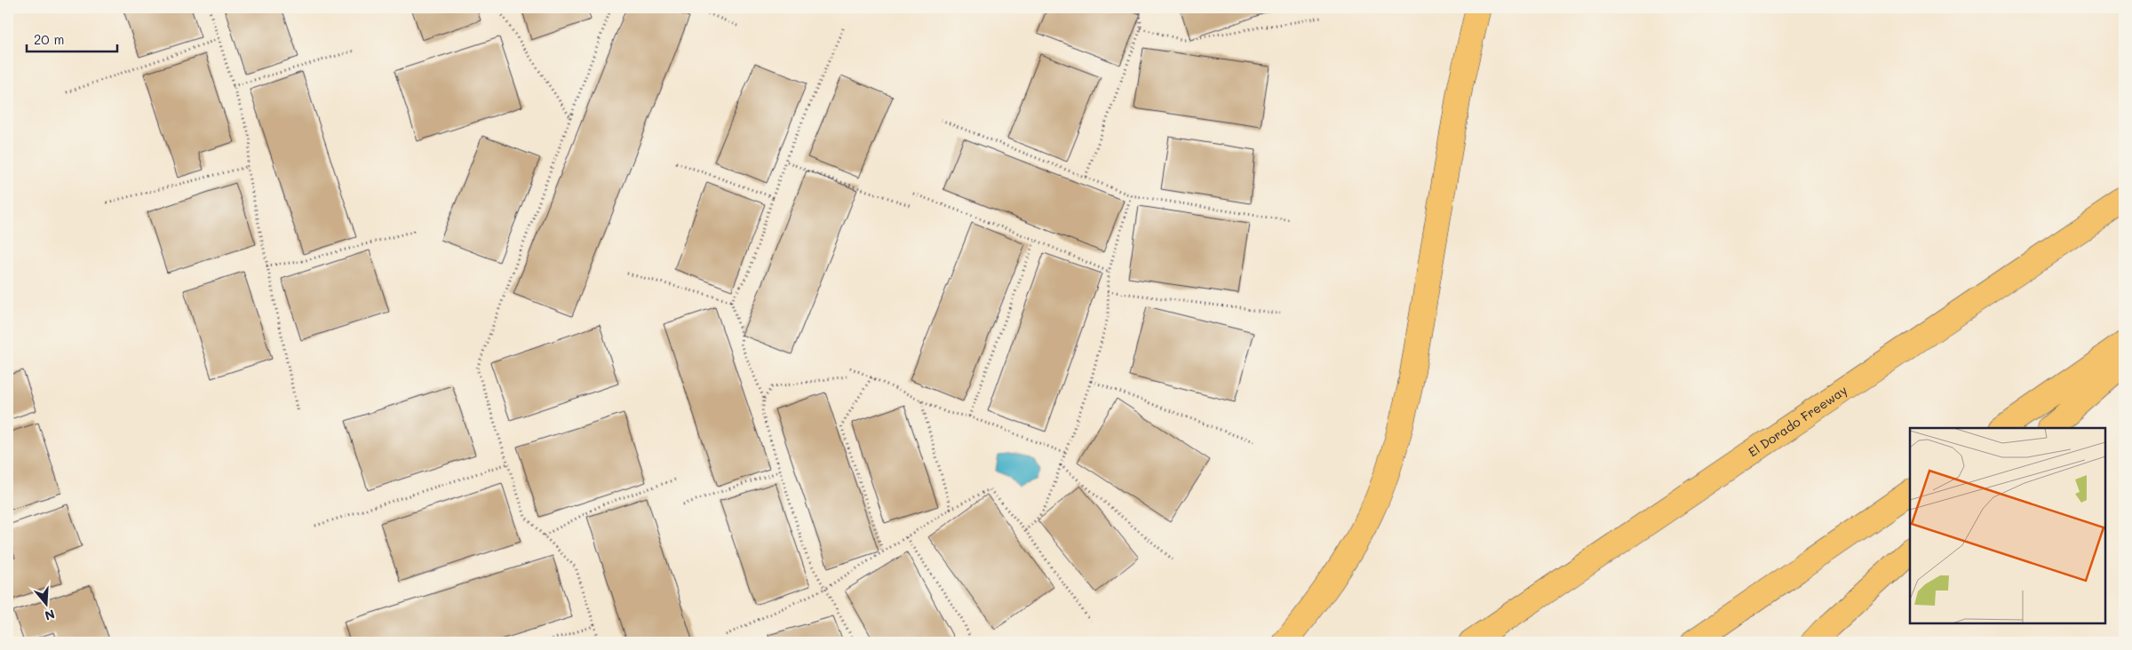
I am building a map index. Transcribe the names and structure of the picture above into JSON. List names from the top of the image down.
{
  "streets": {
    "highway": ["El Dorado Freeway"]
  },
  "scale_bar": "20 m",
  "north": "bottom"
}
